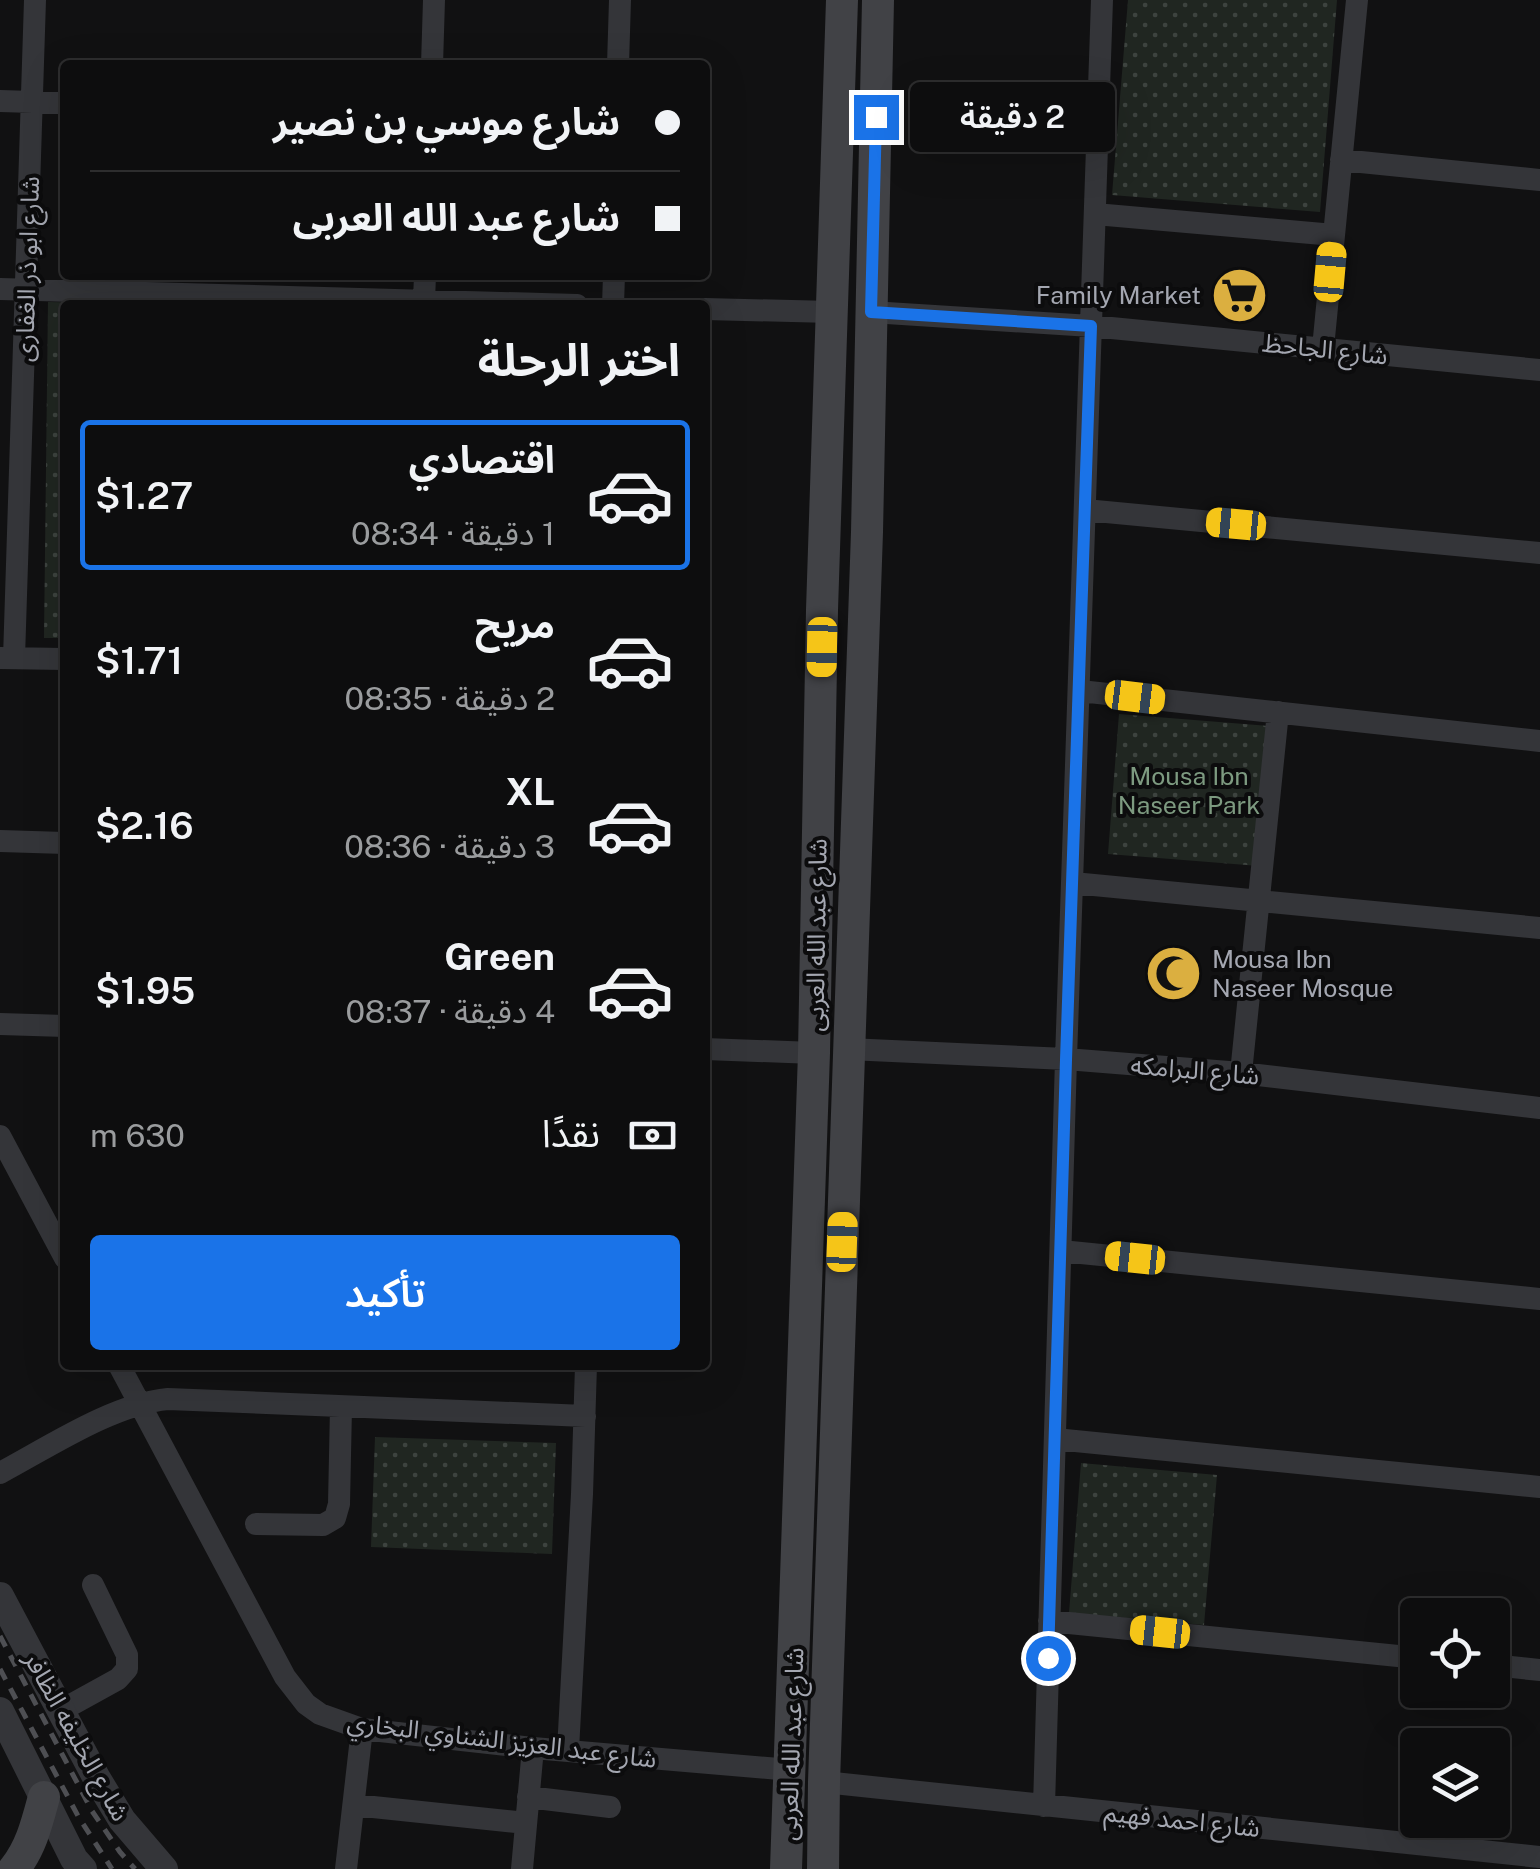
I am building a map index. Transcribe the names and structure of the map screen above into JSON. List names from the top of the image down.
{
  "streets": {
    "main road": ["شارع عبد الله العربى"],
    "street": [
      "شارع ابو ذر الغفارى",
      "شارع الجاحظ",
      "شارع البرامكه",
      "شارع الخليفه الظافر",
      "شارع عبد العزيز الشناوي البخاري",
      "شارع احمد فهيم"
    ]
  },
  "crossings": [
    ["شارع الجاحظ", "شارع عبد الله العربى"],
    ["شارع عبد الله العربى", "شارع البرامكه"],
    ["شارع عبد الله العربى", "شارع عبد العزيز الشناوي البخاري"],
    ["شارع عبد الله العربى", "شارع احمد فهيم"]
  ],
  "parks": ["Mousa Ibn Naseer Park"],
  "places": {
    "supermarket": ["Family Market"],
    "mosque": ["Mousa Ibn Naseer Mosque"]
  },
  "page": {
    "banner": ["شارع موسي بن نصير", "شارع عبد الله العربى"],
    "bubble": "2 دقيقة",
    "heading": "اختر الرحلة",
    "list": [
      {
        "name": "اقتصادي",
        "note": "1 دقيقة · 08:34",
        "value": "$1.27"
      },
      {
        "name": "مريح",
        "note": "2 دقيقة · 08:35",
        "value": "$1.71"
      },
      {
        "name": "XL",
        "note": "3 دقيقة · 08:36",
        "value": "$2.16"
      },
      {
        "name": "Green",
        "note": "4 دقيقة · 08:37",
        "value": "$1.95"
      }
    ],
    "pay": ["نقدًا", "630 m"],
    "buttons": "تأكيد"
  }
}
